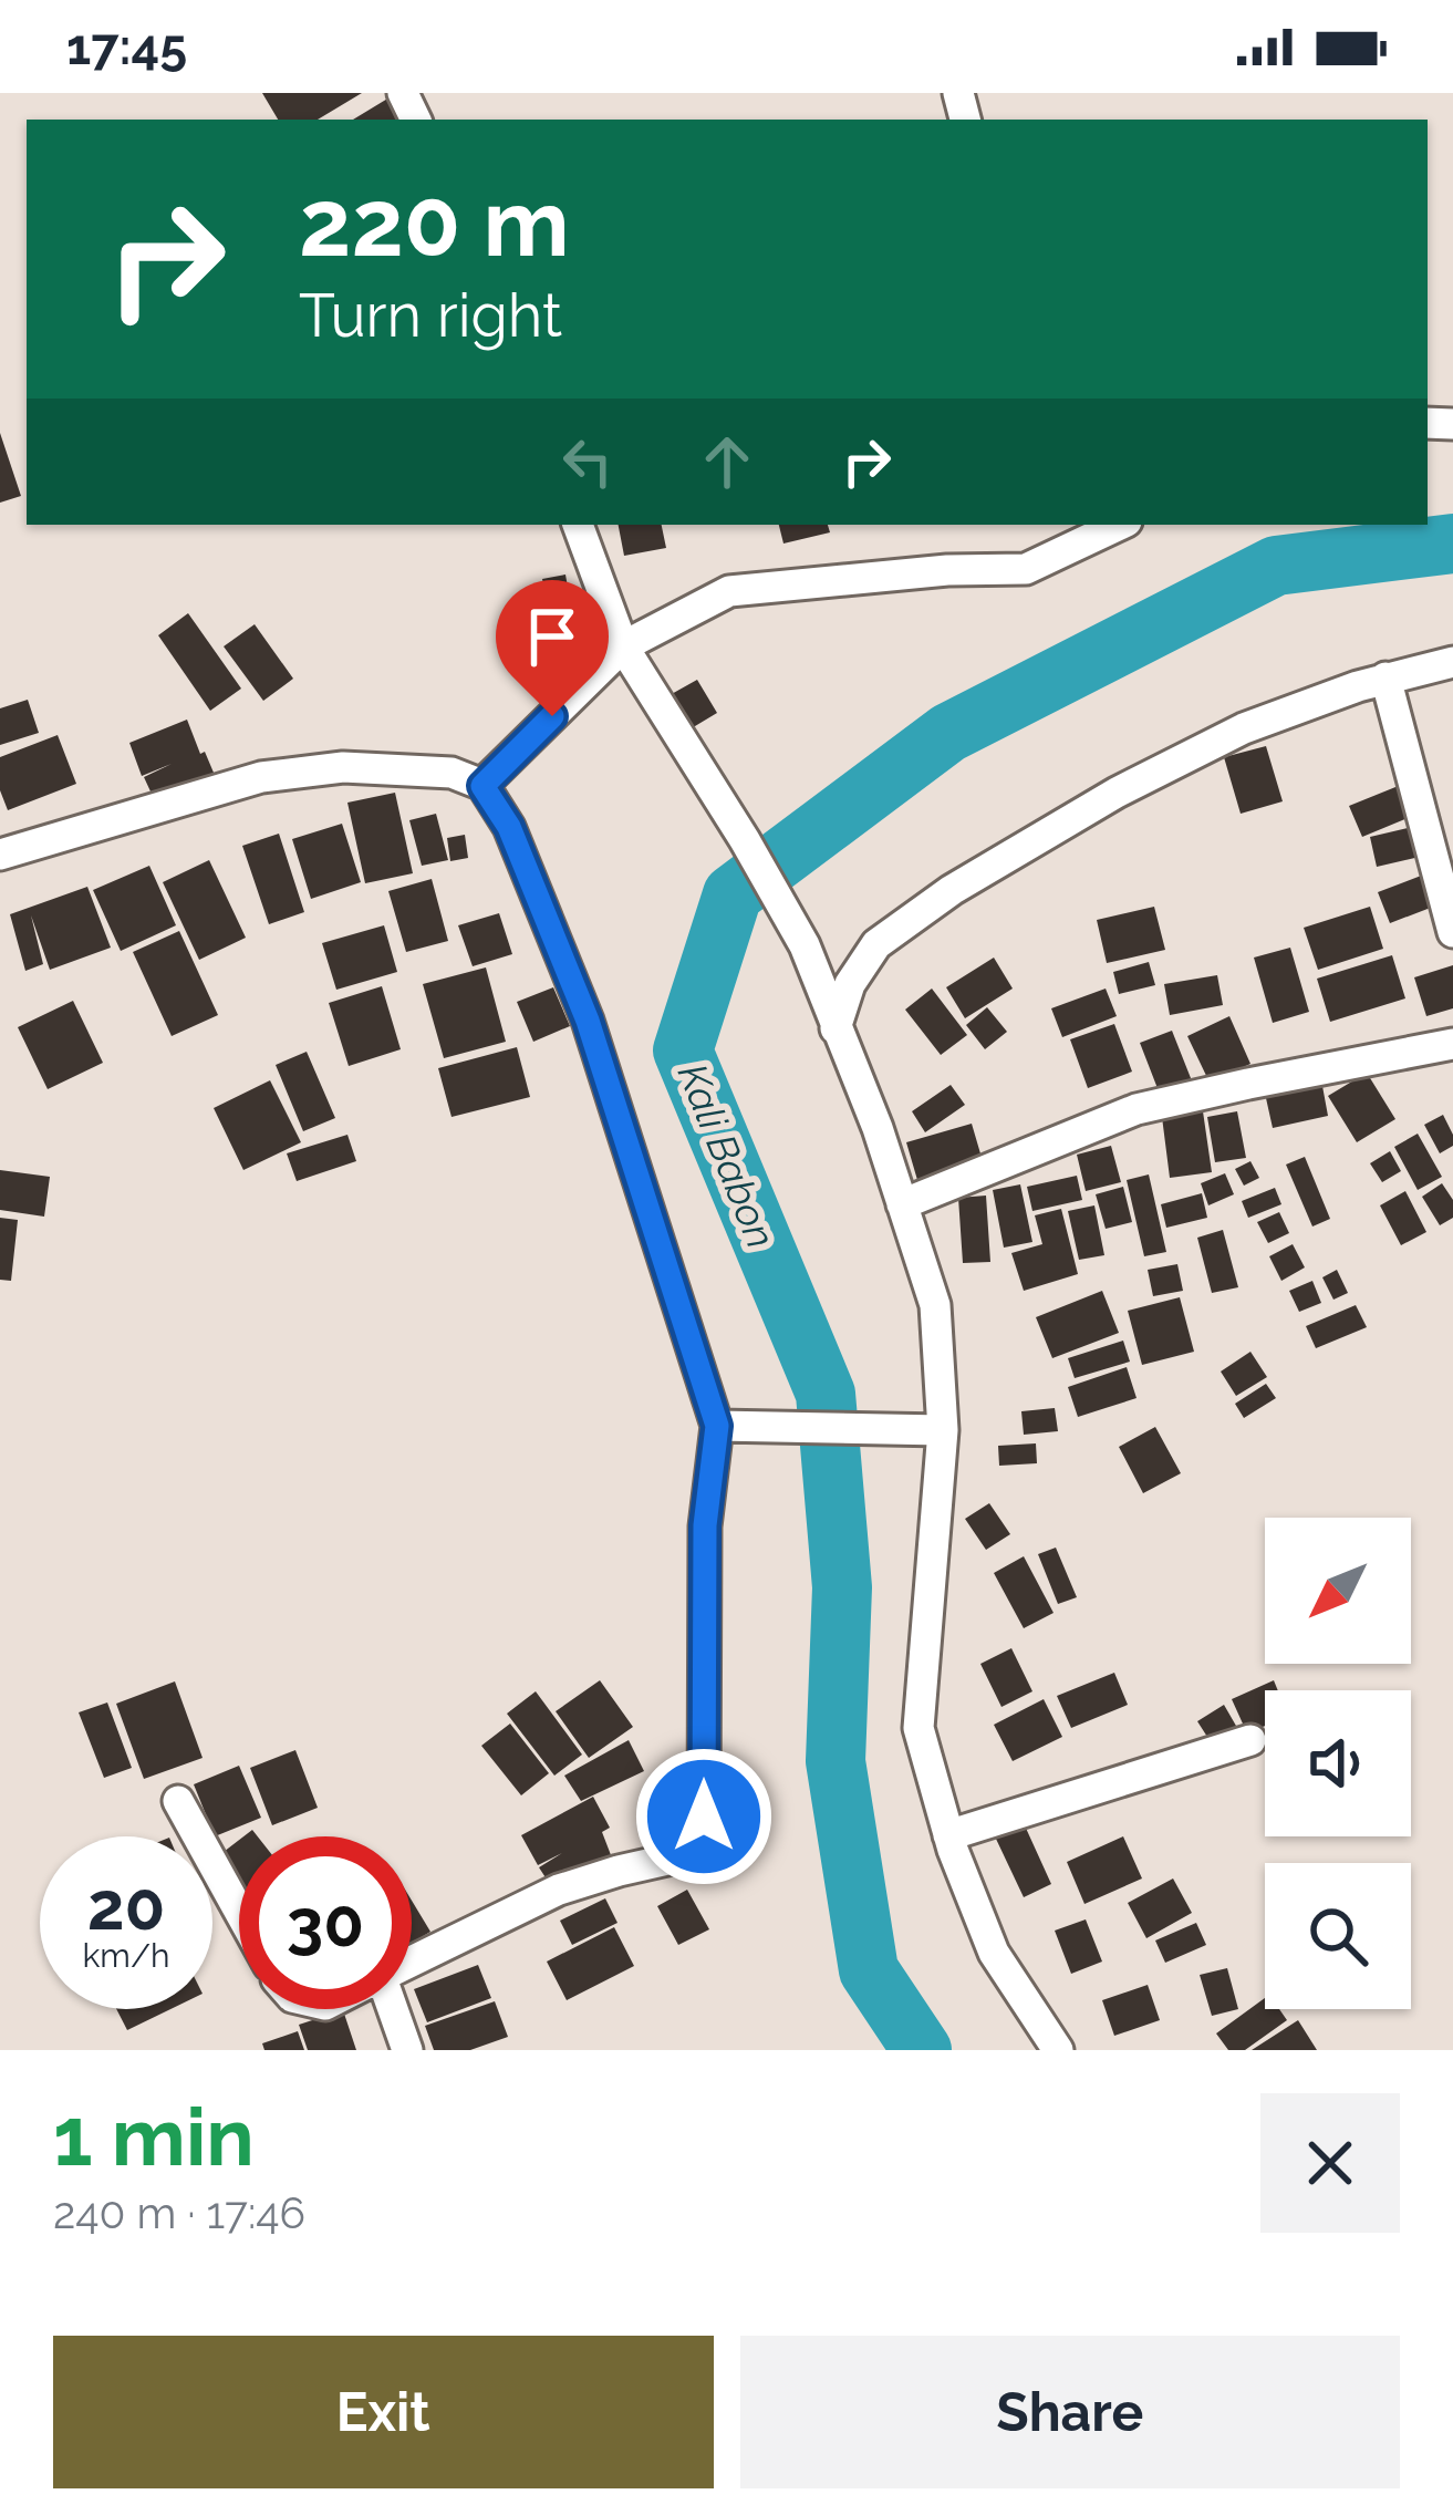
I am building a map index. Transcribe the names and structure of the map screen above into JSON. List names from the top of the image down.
{
  "water": ["Kali Babon"],
  "north": "bottom left",
  "page": {
    "status": "17:45",
    "turn": ["220 m", "Turn right"],
    "speed": "20 km/h",
    "limit": "30",
    "heading": ["1 min", "240 m · 17:46"],
    "buttons": ["Exit", "Share"]
  }
}
